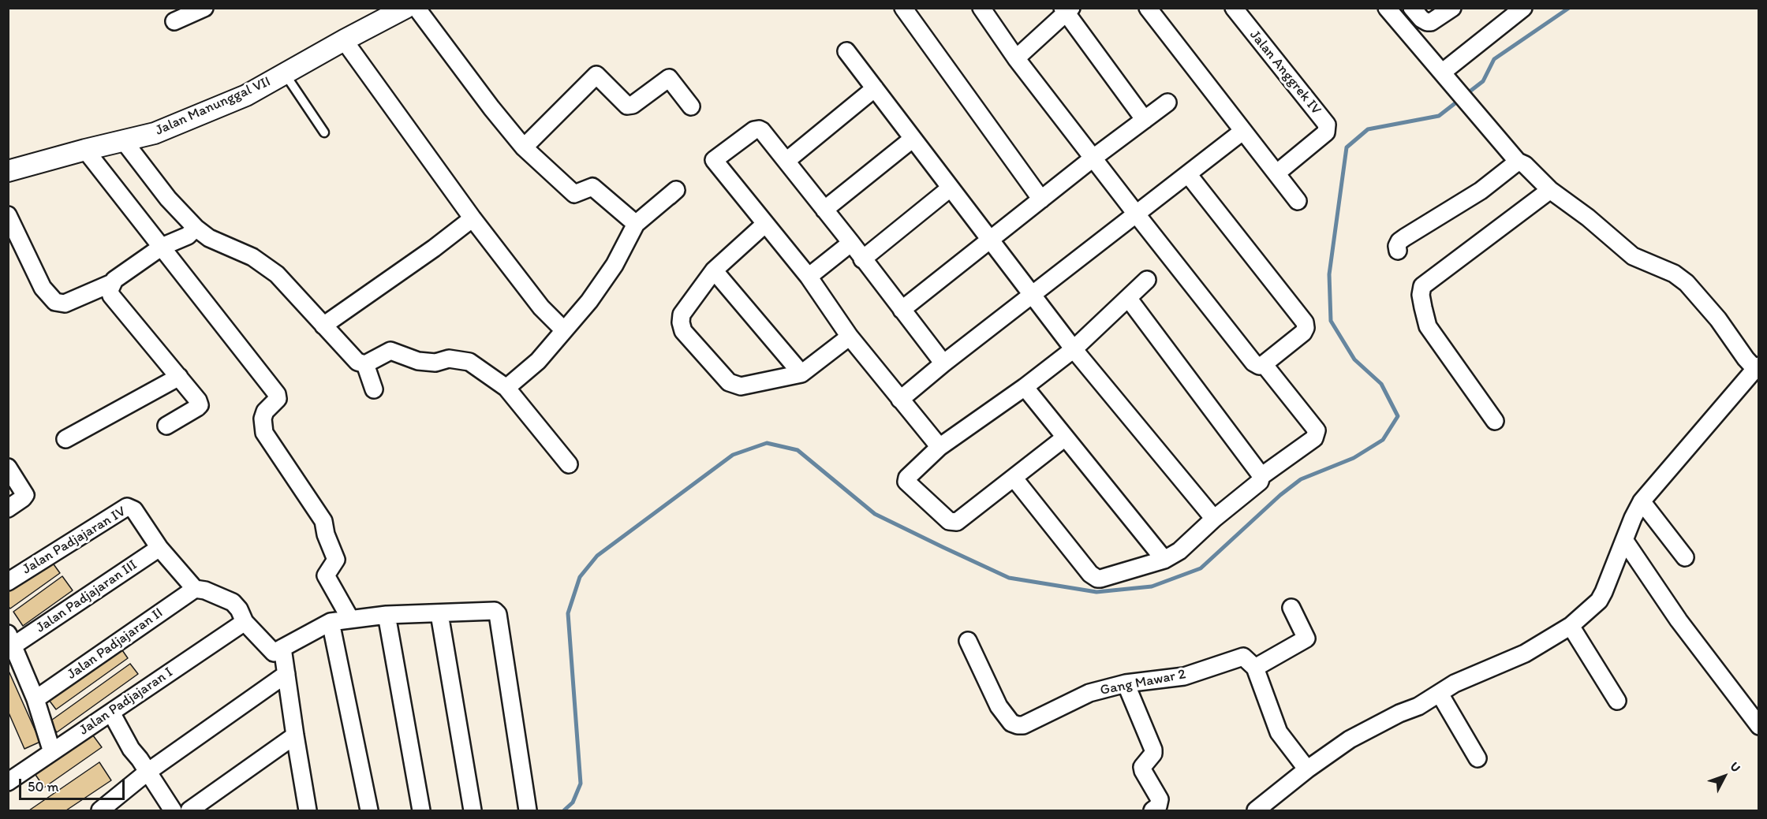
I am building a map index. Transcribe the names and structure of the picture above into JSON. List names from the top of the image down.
{
  "streets": {
    "street": [
      "Jalan Anggrek IV",
      "Jalan Manunggal VII",
      "Jalan Padjajaran IV",
      "Jalan Padjajaran III",
      "Jalan Padjajaran II",
      "Gang Mawar 2",
      "Jalan Padjajaran I"
    ]
  },
  "crossings": [
    ["Jalan Padjajaran IV", "Jalan Padjajaran III"],
    ["Jalan Padjajaran IV", "Jalan Padjajaran II"]
  ],
  "scale_bar": "50 m",
  "north": "top right"
}
